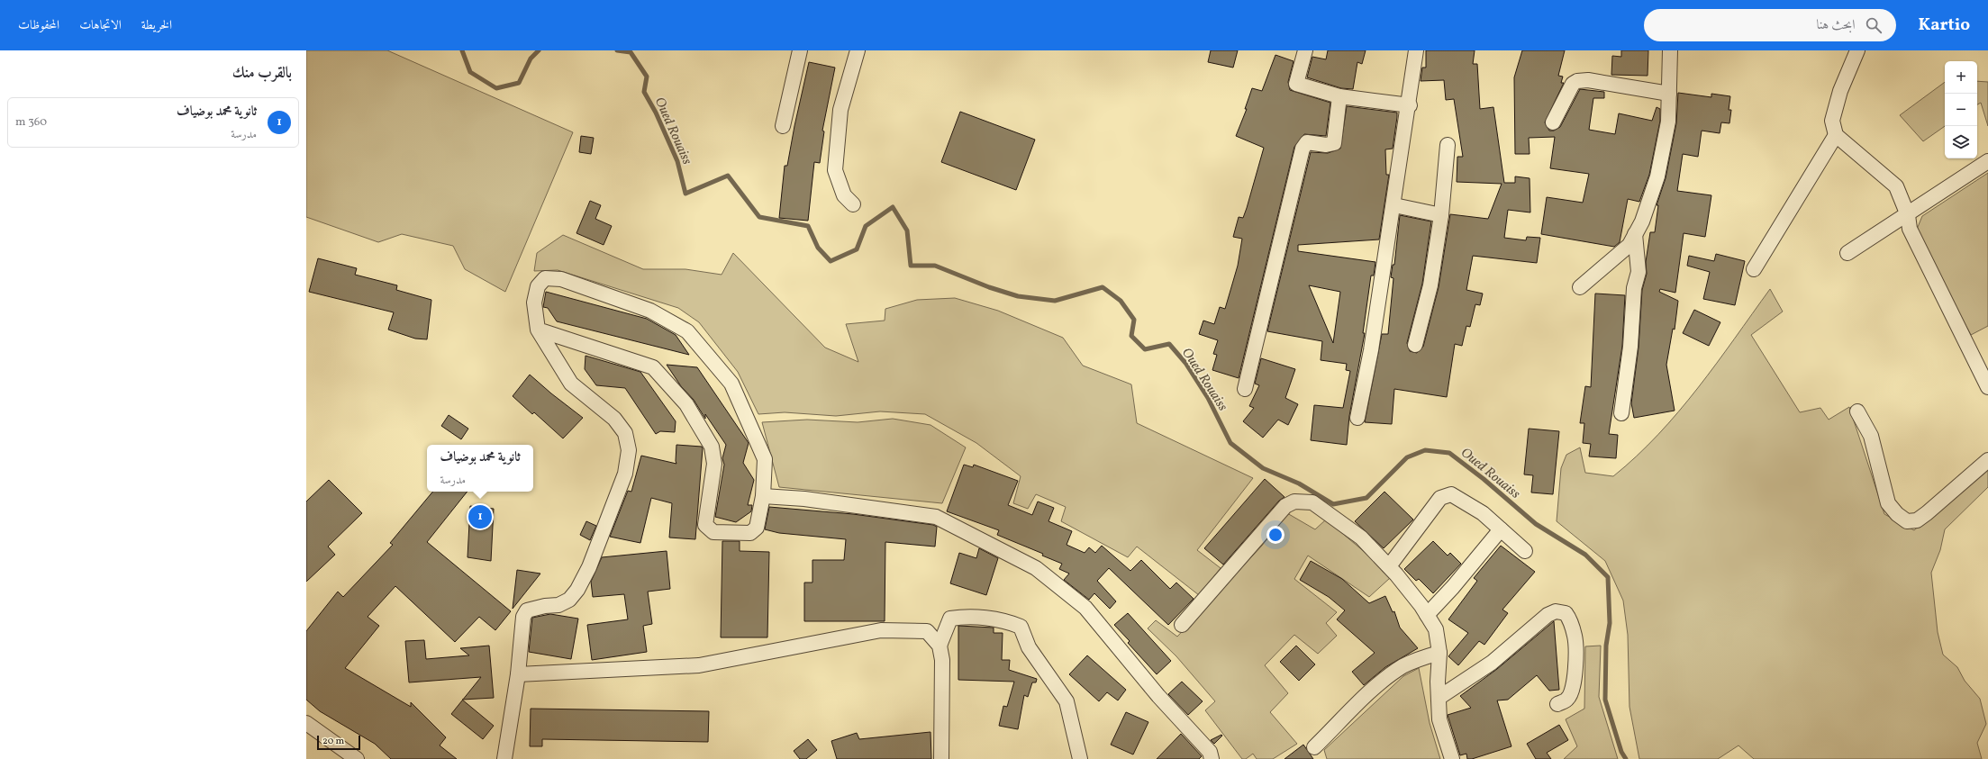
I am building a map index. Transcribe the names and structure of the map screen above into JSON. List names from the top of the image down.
{
  "water": ["Oued Rouaiss"],
  "scale_bar": "20 m",
  "page": {
    "header": "Kartio",
    "search": "ابحث هنا",
    "nav": ["الخريطة", "الاتجاهات", "المحفوظات"],
    "heading": "بالقرب منك",
    "map_buttons": ["+", "−"],
    "list": [
      {
        "mark": "1",
        "name": "ثانوية محمد بوضياف",
        "note": "مدرسة",
        "value": "360 m"
      }
    ],
    "popup": ["ثانوية محمد بوضياف", "مدرسة"],
    "pins": "1",
    "scale": "20 m"
  }
}
